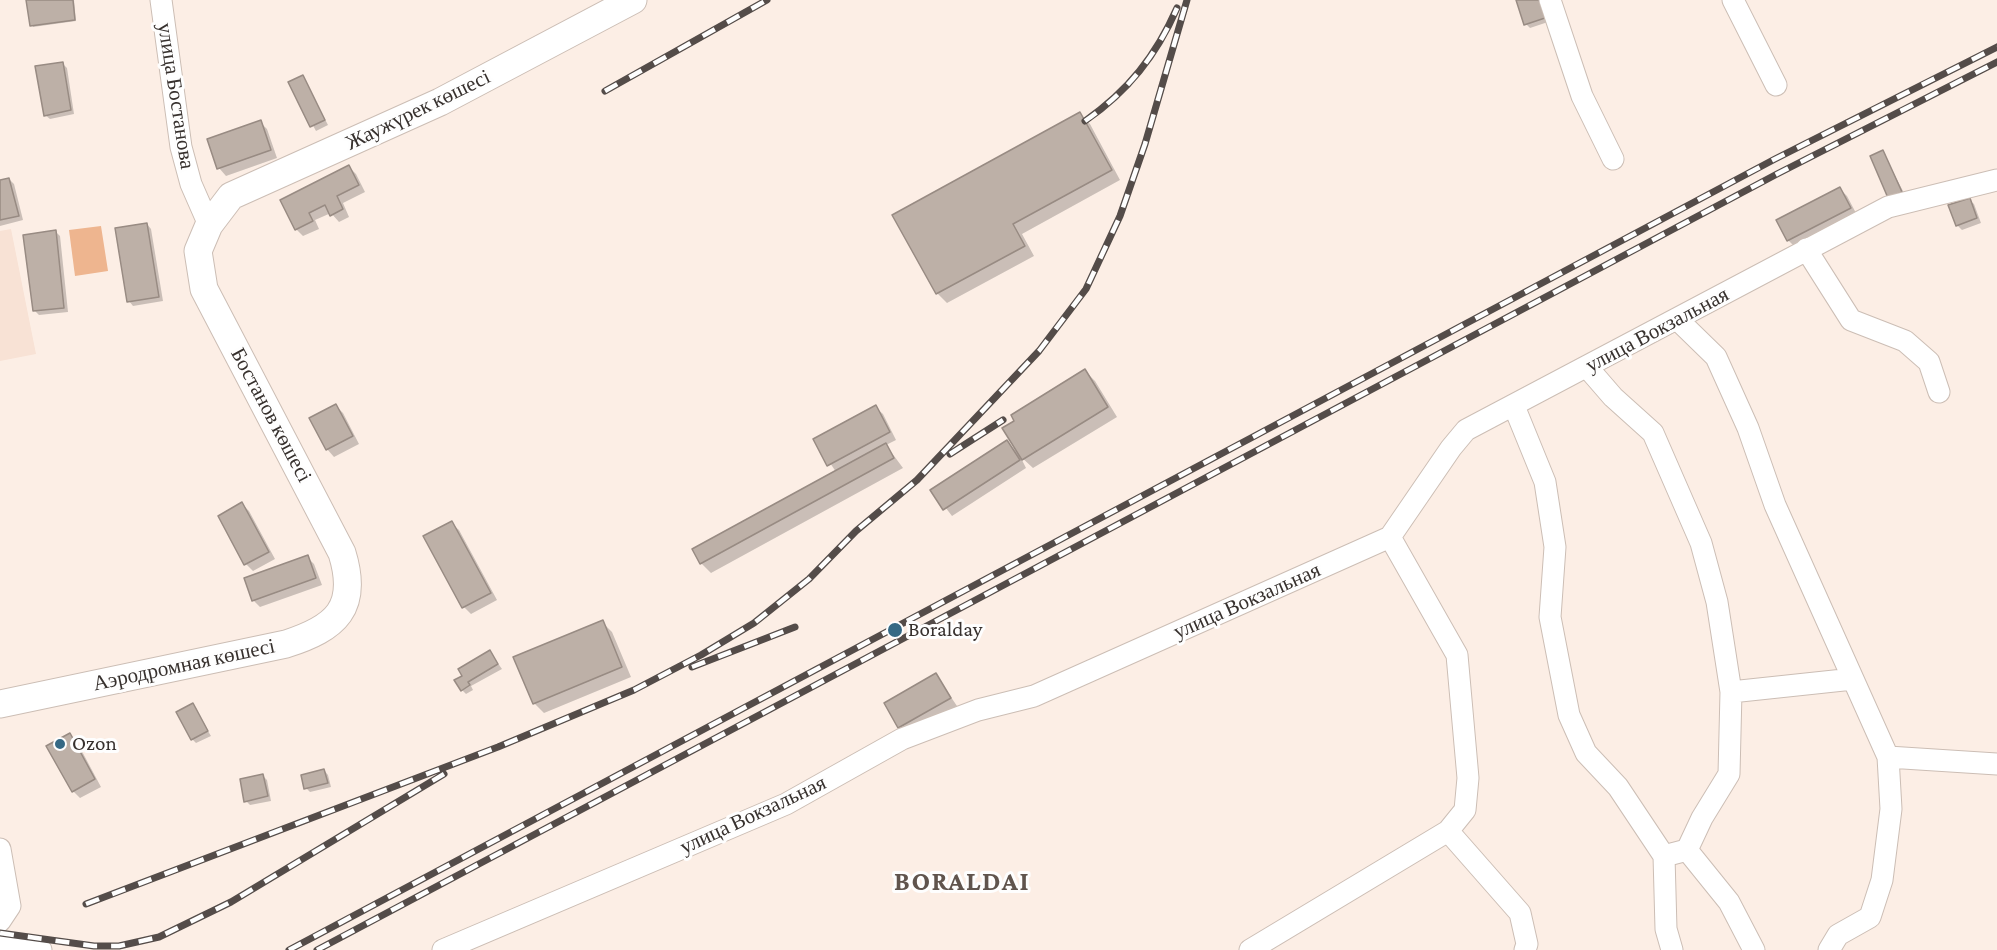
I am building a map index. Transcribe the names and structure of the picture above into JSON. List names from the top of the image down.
{
  "streets": {
    "main road": ["Жаужүрек көшесі", "Бостанов көшесі", "Аэродромная көшесі"],
    "street": ["улица Бостанова", "улица Вокзальная"]
  },
  "crossings": [
    ["улица Бостанова", "Жаужүрек көшесі"],
    ["улица Бостанова", "Бостанов көшесі"],
    ["Жаужүрек көшесі", "Бостанов көшесі"],
    ["Бостанов көшесі", "Аэродромная көшесі"]
  ],
  "districts": ["BORALDAI"],
  "places": ["Boralday", "Ozon"]
}
